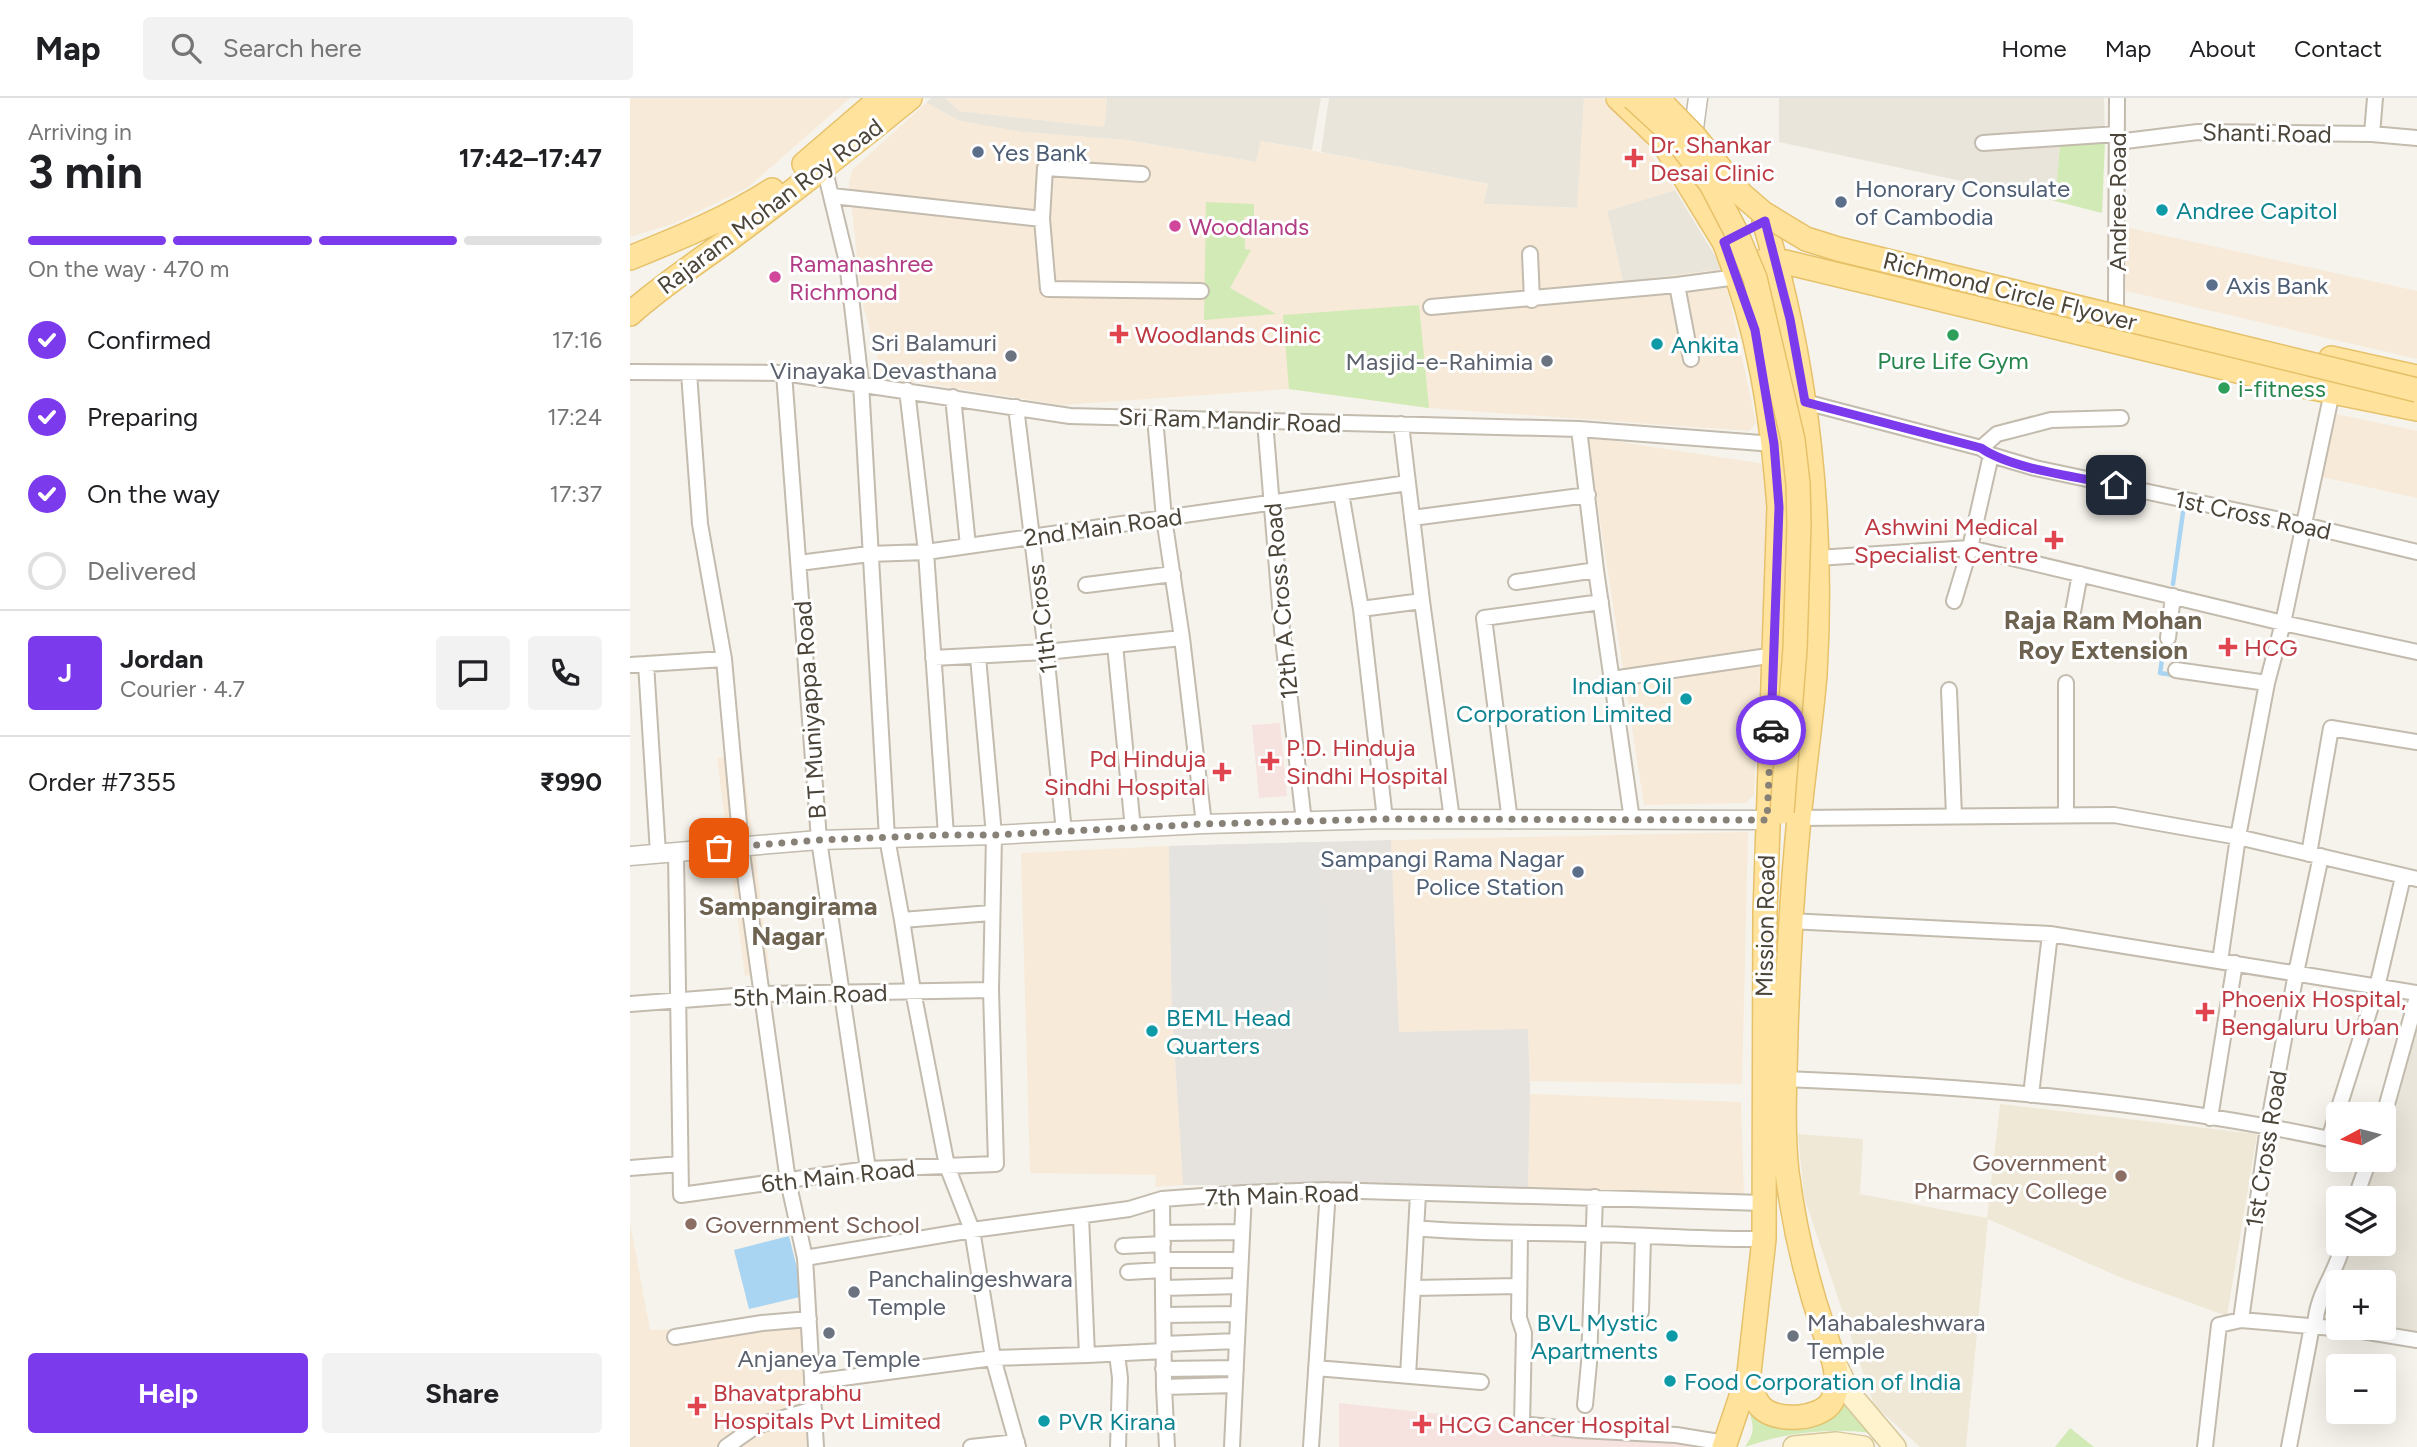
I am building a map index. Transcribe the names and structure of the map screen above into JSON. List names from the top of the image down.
{
  "streets": {
    "main road": ["Rajaram Mohan Roy Road", "Richmond Circle Flyover", "Mission Road"],
    "street": [
      "Shanti Road",
      "Andree Road",
      "Sri Ram Mandir Road",
      "1st Cross Road",
      "2nd Main Road",
      "12th A Cross Road",
      "11th Cross",
      "B T Muniyappa Road",
      "5th Main Road",
      "6th Main Road",
      "7th Main Road"
    ]
  },
  "crossings": [
    ["Shanti Road", "Andree Road"],
    ["Richmond Circle Flyover", "Mission Road"],
    ["Sri Ram Mandir Road", "12th A Cross Road"],
    ["Sri Ram Mandir Road", "11th Cross"],
    ["Sri Ram Mandir Road", "B T Muniyappa Road"],
    ["Sri Ram Mandir Road", "Mission Road"],
    ["1st Cross Road", "Mission Road"],
    ["2nd Main Road", "12th A Cross Road"],
    ["2nd Main Road", "11th Cross"],
    ["2nd Main Road", "B T Muniyappa Road"],
    ["B T Muniyappa Road", "5th Main Road"],
    ["B T Muniyappa Road", "6th Main Road"],
    ["Mission Road", "7th Main Road"],
    ["5th Main Road", "6th Main Road"]
  ],
  "districts": ["Raja Ram Mohan Roy Extension", "Sampangirama Nagar"],
  "places": {
    "other": [
      "Yes Bank",
      "Honorary Consulate of Cambodia",
      "Andree Capitol",
      "Woodlands",
      "Ramanashree Richmond",
      "Axis Bank",
      "Pure Life Gym",
      "Ankita",
      "Sri Balamuri Vinayaka Devasthana",
      "Masjid-e-Rahimia",
      "i-fitness",
      "Indian Oil Corporation Limited",
      "Sampangi Rama Nagar Police Station",
      "BEML Head Quarters",
      "Government Pharmacy College",
      "Government School",
      "Panchalingeshwara Temple",
      "Anjaneya Temple",
      "BVL Mystic Apartments",
      "Mahabaleshwara Temple",
      "Food Corporation of India",
      "PVR Kirana"
    ],
    "health": [
      "Dr. Shankar Desai Clinic",
      "Woodlands Clinic",
      "Ashwini Medical Specialist Centre",
      "HCG",
      "P.D. Hinduja Sindhi Hospital",
      "Pd Hinduja Sindhi Hospital",
      "Phoenix Hospital, Bengaluru Urban",
      "Bhavatprabhu Hospitals Pvt Limited",
      "HCG Cancer Hospital"
    ]
  },
  "north": "left",
  "page": {
    "header": "Map",
    "search": "Search here",
    "nav": [
      "Home",
      "Map",
      "About",
      "Contact"
    ],
    "heading": ["3 min", "Arriving in", "17:42–17:47"],
    "panel": [
      "Jordan",
      "Courier · 4.7",
      "Order #7355",
      "₹990"
    ],
    "bar": "On the way · 470 m",
    "list": [
      ["Confirmed", "17:16"],
      ["Preparing", "17:24"],
      ["On the way", "17:37"],
      "Delivered"
    ],
    "round": "J",
    "map_buttons": ["+", "−"],
    "buttons": ["Help", "Share"]
  }
}
